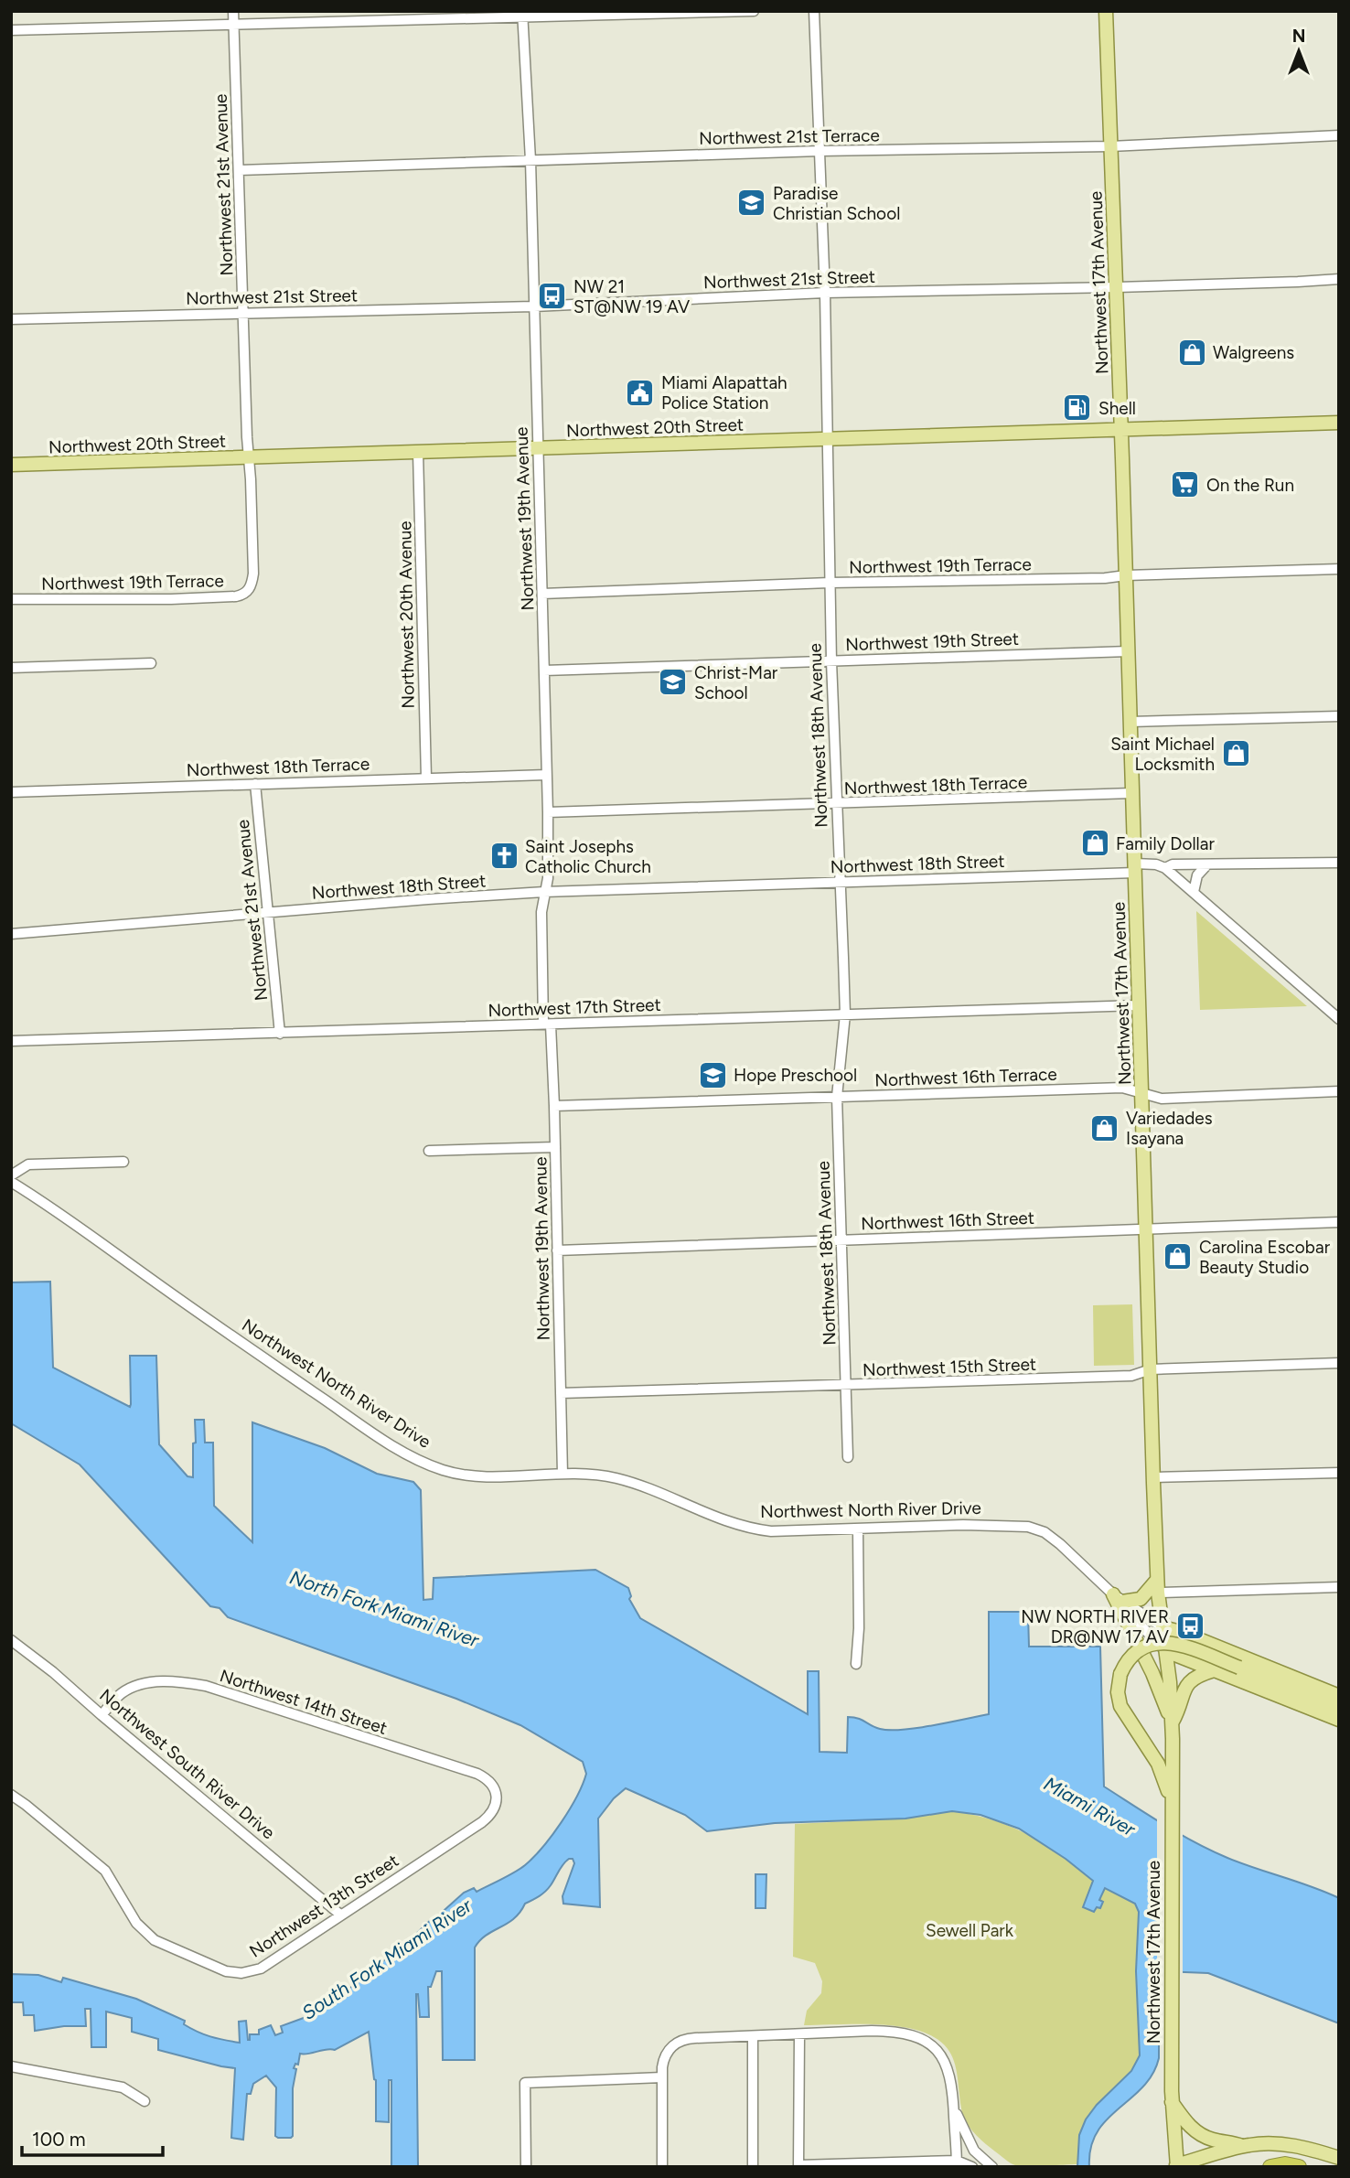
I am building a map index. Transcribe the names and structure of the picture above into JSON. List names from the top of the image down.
{
  "streets": {
    "main road": ["Northwest 17th Avenue", "Northwest 20th Street", "Northwest North River Drive"],
    "street": [
      "Northwest 21st Terrace",
      "Northwest 21st Avenue",
      "Northwest 21st Street",
      "Northwest 19th Avenue",
      "Northwest 19th Terrace",
      "Northwest 20th Avenue",
      "Northwest 19th Street",
      "Northwest 18th Avenue",
      "Northwest 18th Terrace",
      "Northwest 18th Street",
      "Northwest 17th Street",
      "Northwest 16th Terrace",
      "Northwest 16th Street",
      "Northwest 15th Street",
      "Northwest 14th Street",
      "Northwest South River Drive",
      "Northwest 13th Street"
    ]
  },
  "crossings": [
    ["Northwest 21st Terrace", "Northwest 21st Avenue"],
    ["Northwest 21st Terrace", "Northwest 17th Avenue"],
    ["Northwest 21st Terrace", "Northwest 19th Avenue"],
    ["Northwest 21st Terrace", "Northwest 18th Avenue"],
    ["Northwest 21st Avenue", "Northwest 21st Street"],
    ["Northwest 21st Avenue", "Northwest 20th Street"],
    ["Northwest 21st Avenue", "Northwest 19th Terrace"],
    ["Northwest 21st Avenue", "Northwest 18th Terrace"],
    ["Northwest 21st Avenue", "Northwest 18th Street"],
    ["Northwest 21st Avenue", "Northwest 17th Street"],
    ["Northwest 21st Street", "Northwest 17th Avenue"],
    ["Northwest 21st Street", "Northwest 19th Avenue"],
    ["Northwest 21st Street", "Northwest 18th Avenue"],
    ["Northwest 17th Avenue", "Northwest 20th Street"],
    ["Northwest 17th Avenue", "Northwest 19th Terrace"],
    ["Northwest 17th Avenue", "Northwest 19th Street"],
    ["Northwest 17th Avenue", "Northwest 18th Terrace"],
    ["Northwest 17th Avenue", "Northwest 18th Street"],
    ["Northwest 17th Avenue", "Northwest 17th Street"],
    ["Northwest 17th Avenue", "Northwest 16th Terrace"],
    ["Northwest 17th Avenue", "Northwest 16th Street"],
    ["Northwest 17th Avenue", "Northwest 15th Street"],
    ["Northwest 17th Avenue", "Northwest North River Drive"],
    ["Northwest 20th Street", "Northwest 19th Avenue"],
    ["Northwest 20th Street", "Northwest 20th Avenue"],
    ["Northwest 20th Street", "Northwest 18th Avenue"],
    ["Northwest 19th Avenue", "Northwest 19th Terrace"],
    ["Northwest 19th Avenue", "Northwest 19th Street"],
    ["Northwest 19th Avenue", "Northwest 18th Terrace"],
    ["Northwest 19th Avenue", "Northwest 18th Street"],
    ["Northwest 19th Avenue", "Northwest 17th Street"],
    ["Northwest 19th Avenue", "Northwest 16th Terrace"],
    ["Northwest 19th Avenue", "Northwest 16th Street"],
    ["Northwest 19th Avenue", "Northwest 15th Street"],
    ["Northwest 19th Avenue", "Northwest North River Drive"],
    ["Northwest 19th Terrace", "Northwest 18th Avenue"],
    ["Northwest 20th Avenue", "Northwest 18th Terrace"],
    ["Northwest 19th Street", "Northwest 18th Avenue"],
    ["Northwest 18th Avenue", "Northwest 18th Terrace"],
    ["Northwest 18th Avenue", "Northwest 18th Street"],
    ["Northwest 18th Avenue", "Northwest 17th Street"],
    ["Northwest 18th Avenue", "Northwest 16th Terrace"],
    ["Northwest 18th Avenue", "Northwest 16th Street"],
    ["Northwest 18th Avenue", "Northwest 15th Street"],
    ["Northwest 14th Street", "Northwest South River Drive"],
    ["Northwest 14th Street", "Northwest 13th Street"],
    ["Northwest South River Drive", "Northwest 13th Street"]
  ],
  "water": ["North Fork Miami River", "Miami River", "South Fork Miami River"],
  "parks": ["Sewell Park"],
  "places": {
    "school or university": ["Paradise Christian School", "Christ-Mar School", "Hope Preschool"],
    "bus stop": ["NW 21 ST@NW 19 AV", "NW NORTH RIVER DR@NW 17 AV"],
    "shop": [
      "Walgreens",
      "Saint Michael Locksmith",
      "Family Dollar",
      "Variedades Isayana",
      "Carolina Escobar Beauty Studio"
    ],
    "public building": ["Miami Alapattah Police Station"],
    "fuel station": ["Shell"],
    "supermarket": ["On the Run"],
    "church": ["Saint Josephs Catholic Church"]
  },
  "scale_bar": "100 m",
  "north": "top"
}
